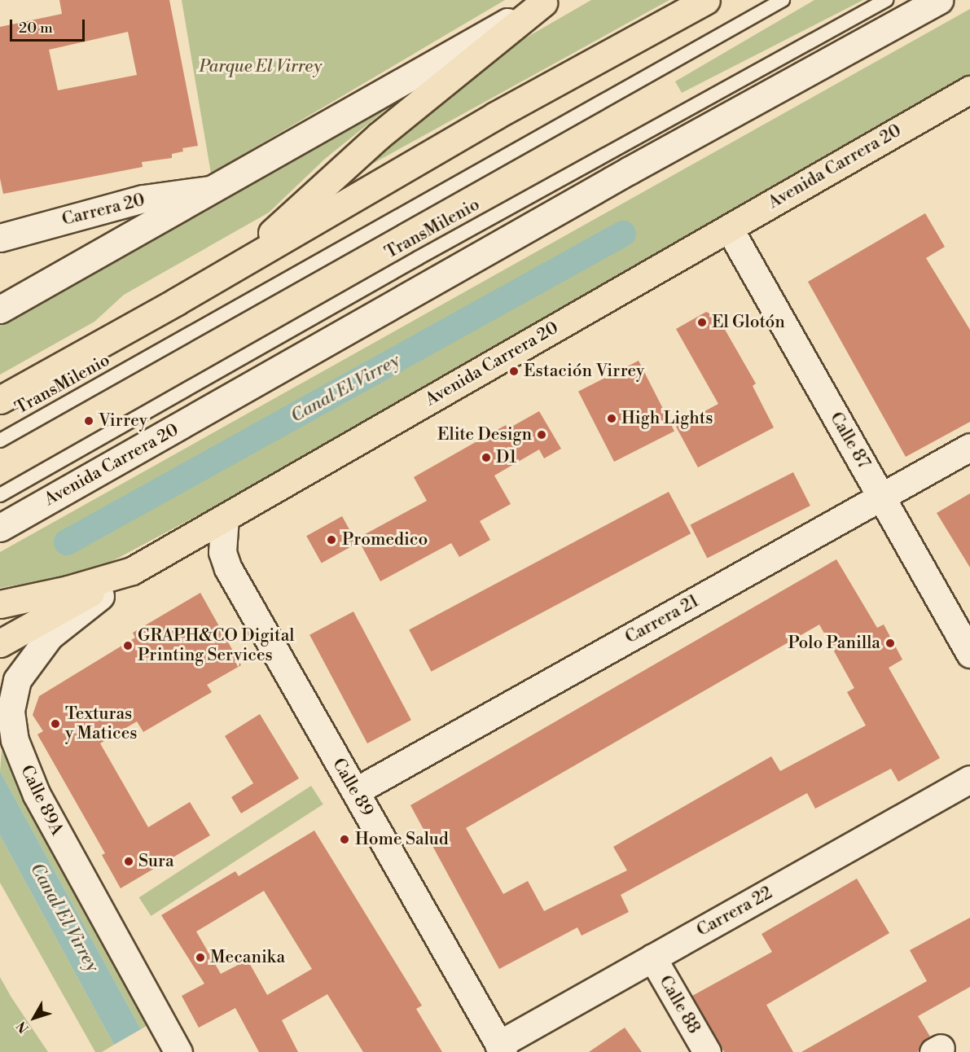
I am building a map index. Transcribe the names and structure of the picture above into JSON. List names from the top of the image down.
{
  "streets": {
    "highway": ["Avenida Carrera 20"],
    "street": [
      "Carrera 20",
      "Calle 87",
      "Carrera 21",
      "Calle 89",
      "Calle 89A",
      "Carrera 22",
      "Calle 88"
    ],
    "lane": ["TransMilenio"]
  },
  "crossings": [
    ["Avenida Carrera 20", "Calle 87"],
    ["Avenida Carrera 20", "Calle 89"],
    ["Avenida Carrera 20", "Calle 89A"],
    ["Calle 87", "Carrera 21"],
    ["Carrera 21", "Calle 89"],
    ["Calle 89", "Carrera 22"],
    ["Carrera 22", "Calle 88"]
  ],
  "water": ["Canal El Virrey"],
  "parks": ["Parque El Virrey"],
  "places": [
    "El Glotón",
    "Estación Virrey",
    "High Lights",
    "Virrey",
    "Elite Design",
    "D1",
    "Promedico",
    "Polo Panilla",
    "GRAPH&CO Digital Printing Services",
    "Texturas y Matices",
    "Home Salud",
    "Sura",
    "Mecanika"
  ],
  "scale_bar": "20 m",
  "north": "bottom left"
}
